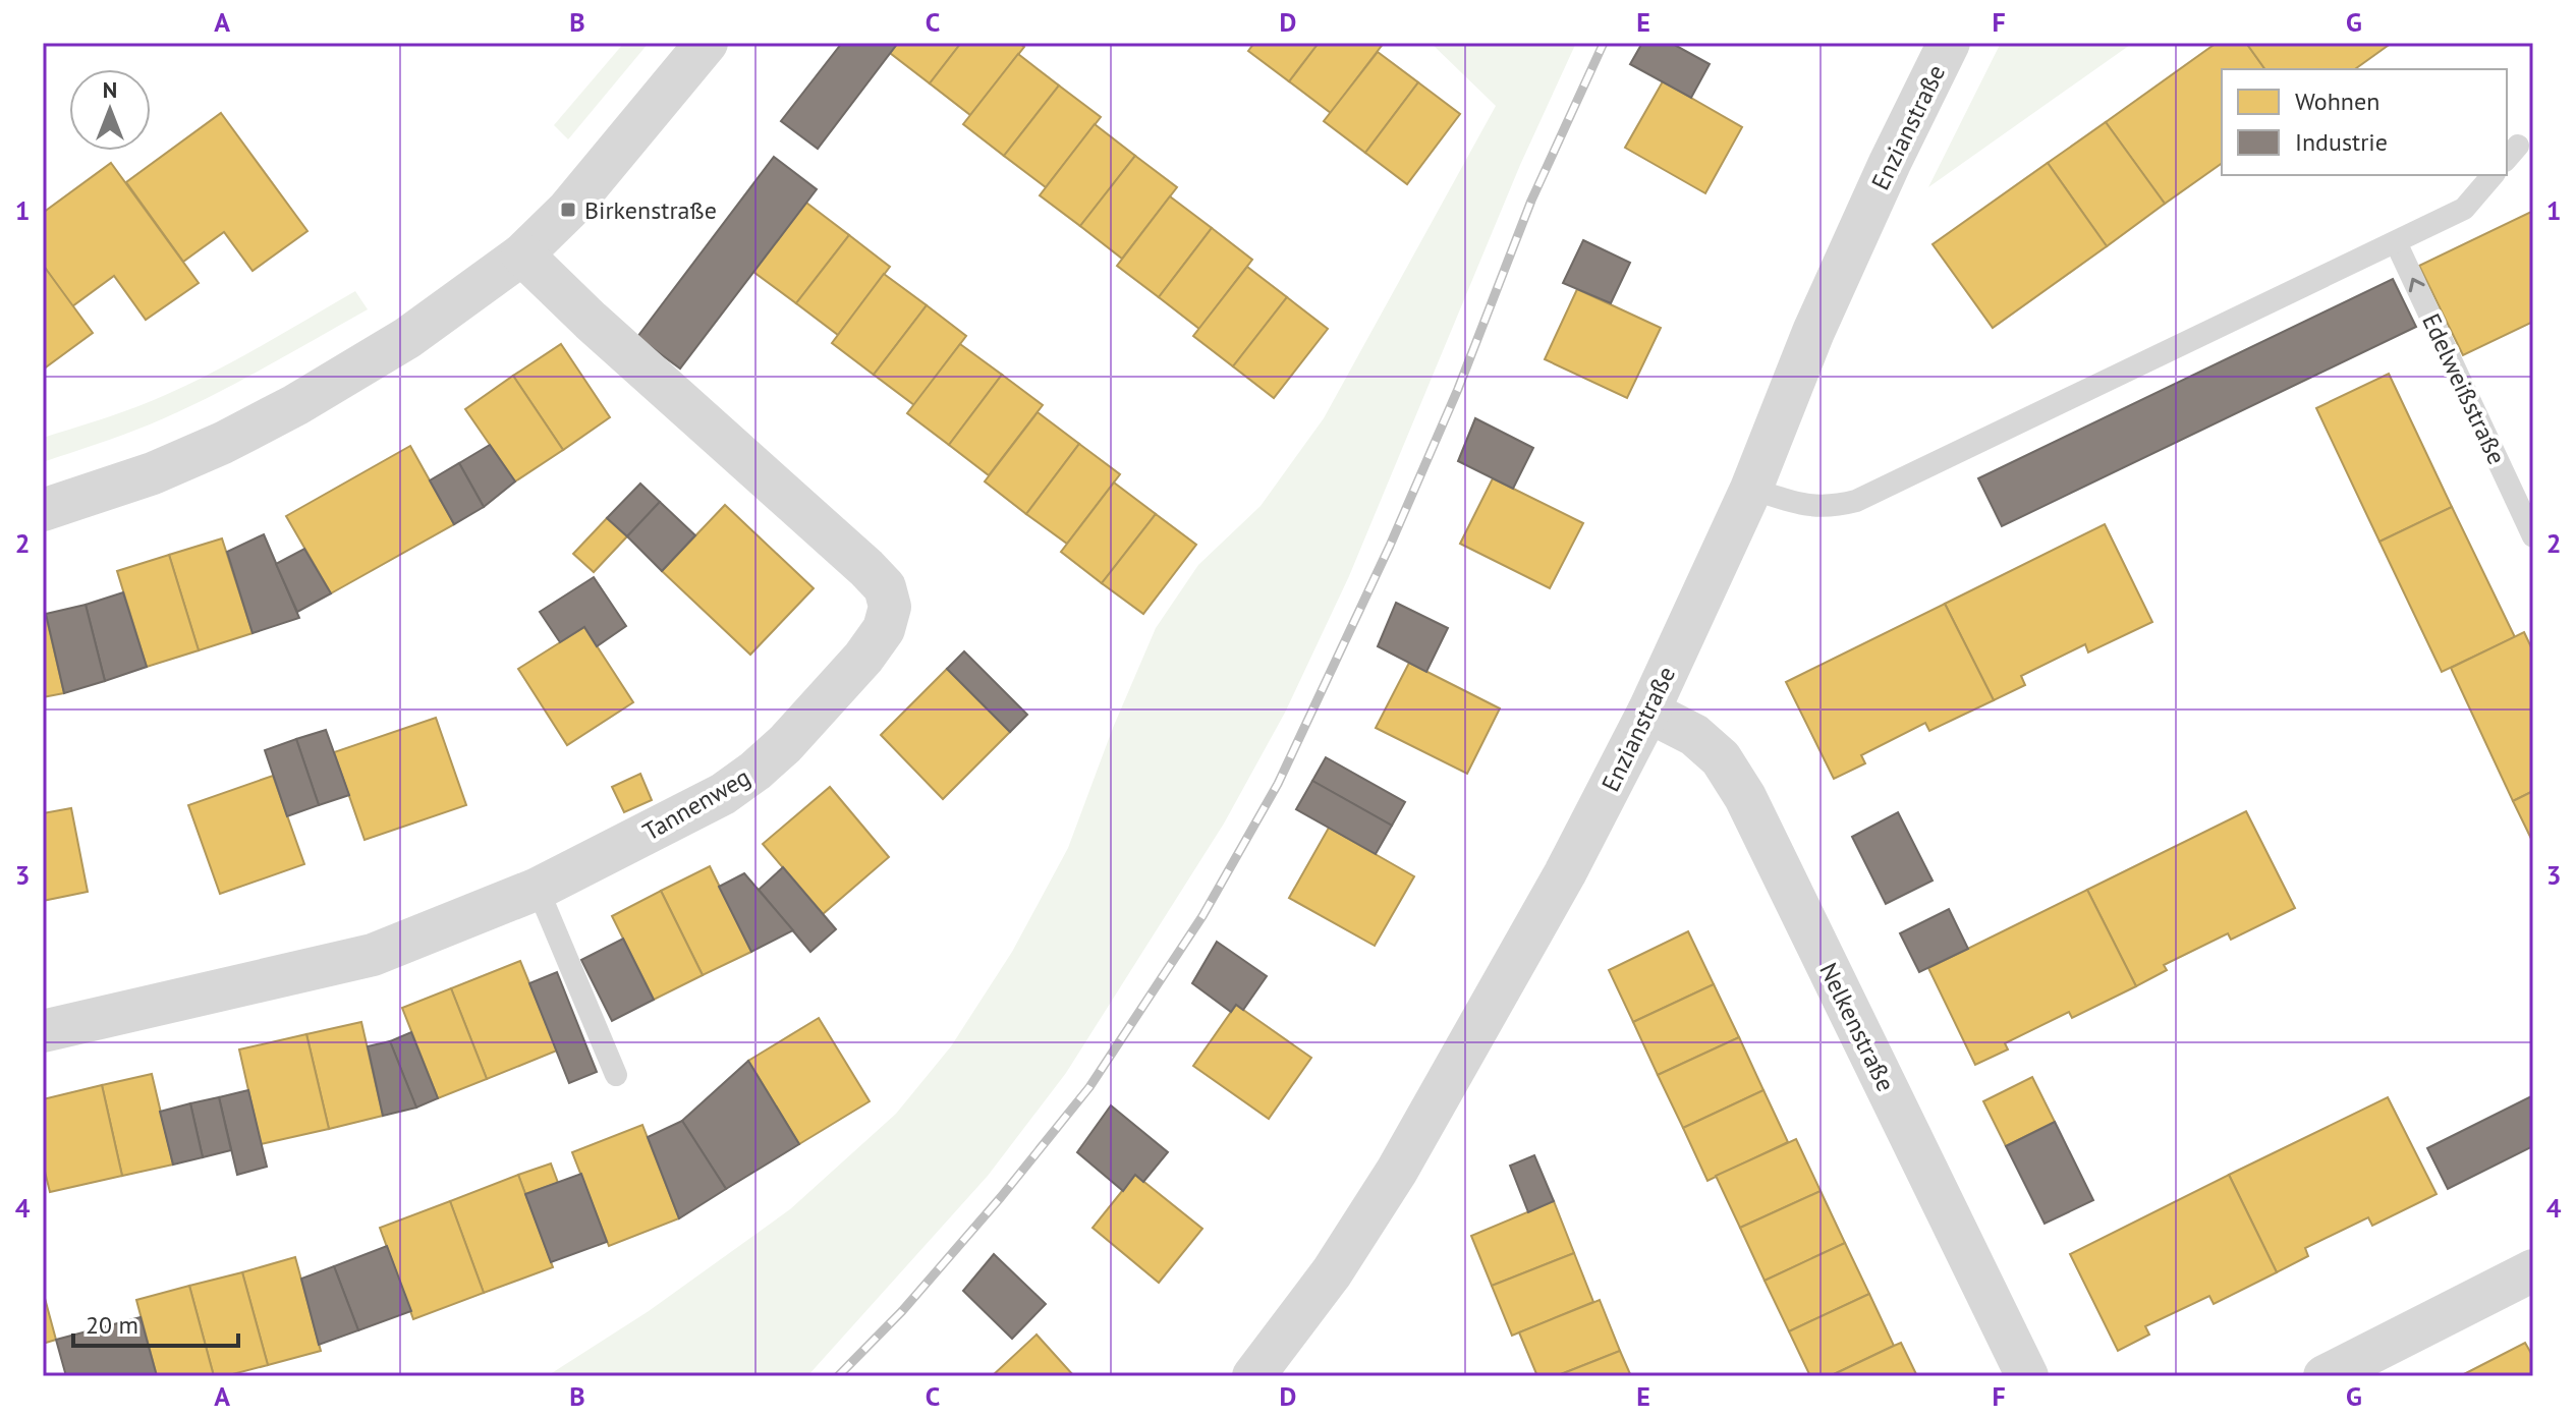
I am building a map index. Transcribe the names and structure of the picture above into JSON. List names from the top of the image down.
{
  "streets": {
    "street": ["Enzianstraße", "Tannenweg", "Nelkenstraße"],
    "lane": ["Edelweißstraße"]
  },
  "crossings": [
    ["Enzianstraße", "Nelkenstraße"]
  ],
  "one_way": ["Edelweißstraße"],
  "places": {
    "transit": ["Birkenstraße"]
  },
  "legend": ["Wohnen", "Industrie"],
  "scale_bar": "20 m",
  "north": "top",
  "grid": {
    "columns": [
      "A",
      "B",
      "C",
      "D",
      "E",
      "F",
      "G"
    ],
    "rows": [
      "1",
      "2",
      "3",
      "4"
    ]
  }
}
